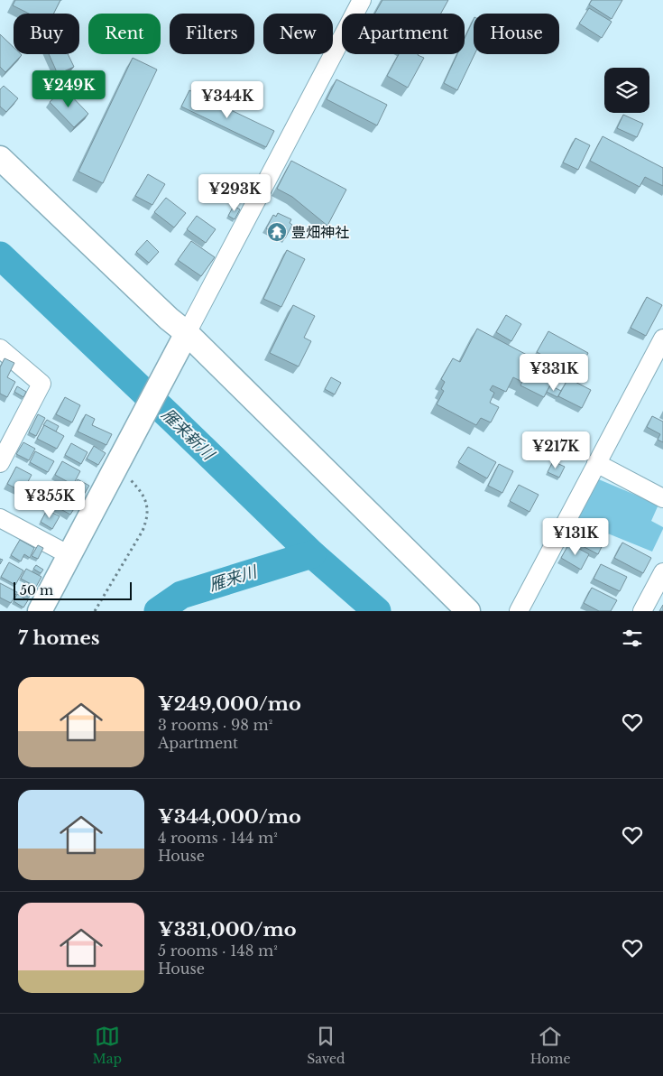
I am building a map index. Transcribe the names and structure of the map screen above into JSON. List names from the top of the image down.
{
  "water": ["雁来新川", "雁来川"],
  "places": {
    "temple": ["豊畑神社"]
  },
  "scale_bar": "50 m",
  "page": {
    "chip": [
      "Buy",
      "Rent",
      "Filters",
      "New",
      "Apartment",
      "House"
    ],
    "price": [
      "¥249K",
      "¥344K",
      "¥293K",
      "¥331K",
      "¥217K",
      "¥355K",
      "¥131K"
    ],
    "scale": "50 m",
    "heading": "7 homes",
    "list": [
      {
        "name": "¥249,000/mo",
        "note": "3 rooms · 98 m² · Apartment"
      },
      {
        "name": "¥344,000/mo",
        "note": "4 rooms · 144 m² · House"
      },
      {
        "name": "¥331,000/mo",
        "note": "5 rooms · 148 m² · House"
      }
    ],
    "tabs": ["Map", "Saved", "Home"]
  }
}
